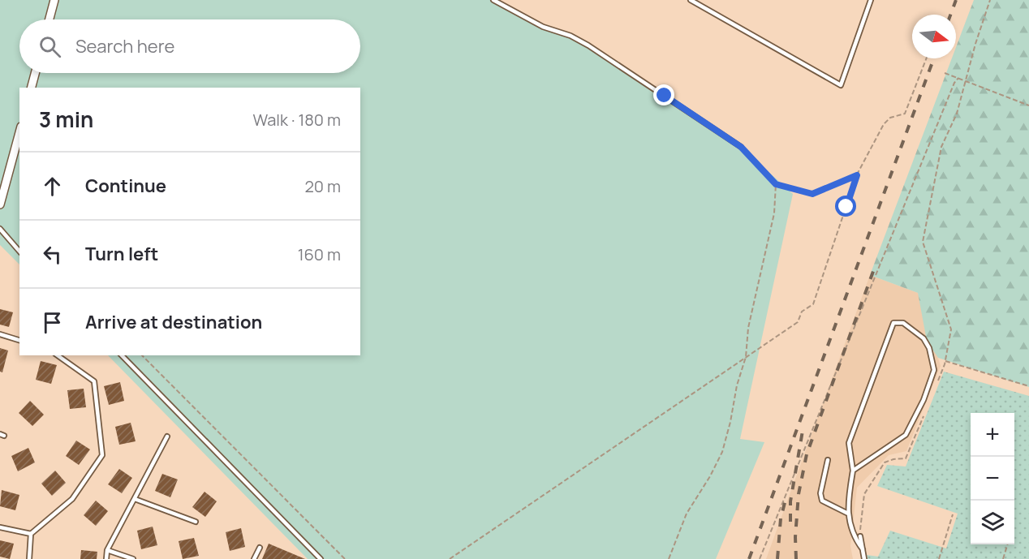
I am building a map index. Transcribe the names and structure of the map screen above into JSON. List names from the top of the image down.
{
  "north": "right",
  "page": {
    "search": "Search here",
    "heading": ["3 min", "Walk · 180 m"],
    "list": [
      ["Continue", "20 m"],
      ["Turn left", "160 m"],
      "Arrive at destination"
    ],
    "map_buttons": ["+", "−"]
  }
}
